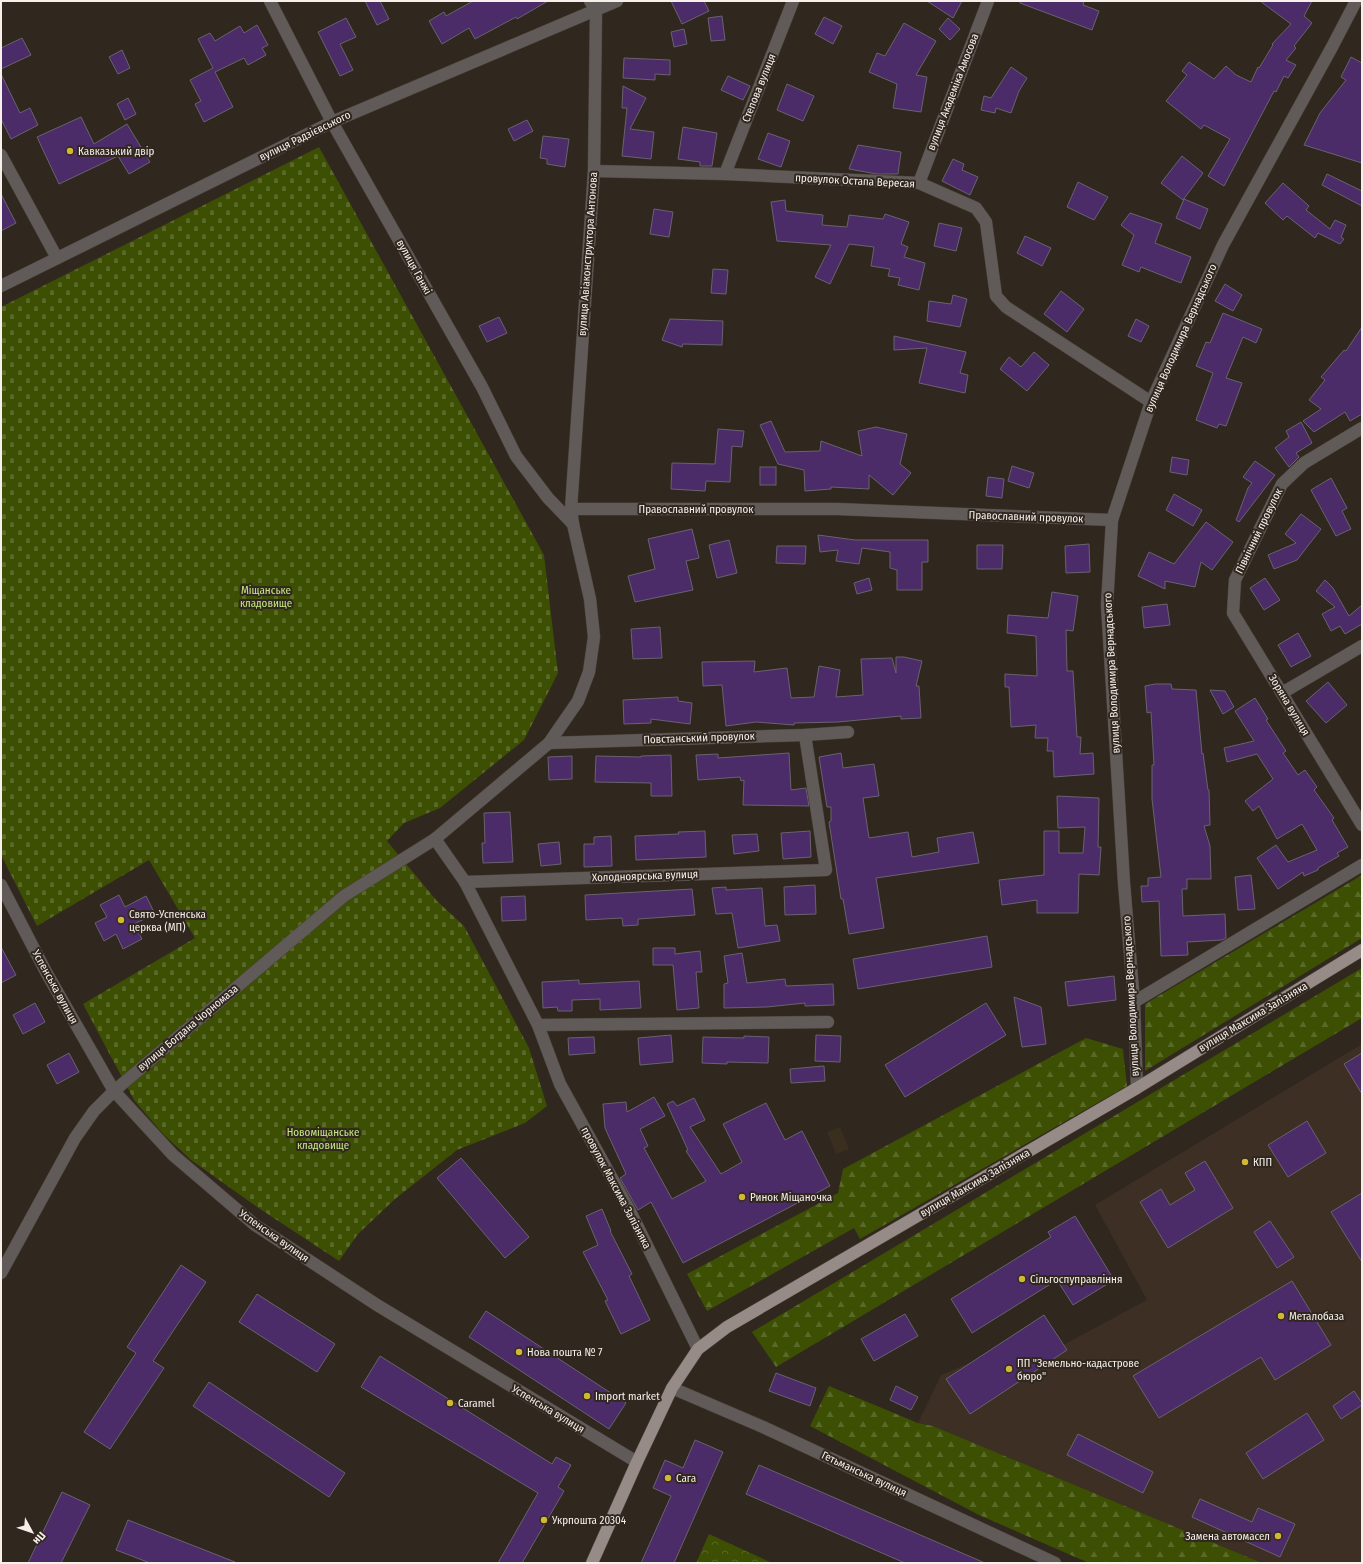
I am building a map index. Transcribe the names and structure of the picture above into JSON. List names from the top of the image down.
{
  "streets": {
    "main road": ["вулиця Максима Залізняка"],
    "street": [
      "Степова вулиця",
      "вулиця Академіка Амосова",
      "вулиця Радзієвського",
      "провулок Остапа Вересая",
      "вулиця Авіаконструктора Антонова",
      "вулиця Ганжі",
      "вулиця Володимира Вернадського",
      "Православний провулок",
      "Північний провулок",
      "Зоряна вулиця",
      "Повстанський провулок",
      "Холодноярська вулиця",
      "Успенська вулиця",
      "вулиця Богдана Чорномаза",
      "провулок Максима Залізняка",
      "Гетьманська вулиця"
    ]
  },
  "crossings": [
    ["Степова вулиця", "провулок Остапа Вересая"],
    ["вулиця Академіка Амосова", "провулок Остапа Вересая"],
    ["вулиця Радзієвського", "вулиця Авіаконструктора Антонова"],
    ["вулиця Радзієвського", "вулиця Ганжі"],
    ["провулок Остапа Вересая", "вулиця Авіаконструктора Антонова"],
    ["провулок Остапа Вересая", "вулиця Володимира Вернадського"],
    ["вулиця Авіаконструктора Антонова", "Православний провулок"],
    ["вулиця Ганжі", "вулиця Богдана Чорномаза"],
    ["вулиця Володимира Вернадського", "Православний провулок"],
    ["вулиця Володимира Вернадського", "вулиця Максима Залізняка"],
    ["Північний провулок", "Зоряна вулиця"],
    ["Повстанський провулок", "Холодноярська вулиця"],
    ["Повстанський провулок", "вулиця Богдана Чорномаза"],
    ["Холодноярська вулиця", "провулок Максима Залізняка"],
    ["Успенська вулиця", "вулиця Максима Залізняка"],
    ["Успенська вулиця", "вулиця Богдана Чорномаза"],
    ["вулиця Максима Залізняка", "провулок Максима Залізняка"],
    ["вулиця Максима Залізняка", "Гетьманська вулиця"],
    ["вулиця Богдана Чорномаза", "провулок Максима Залізняка"]
  ],
  "parks": ["Міщанське кладовище", "Новоміщанське кладовище"],
  "places": [
    "Кавказький двір",
    "Свято-Успенська церква (МП)",
    "КПП",
    "Ринок Міщаночка",
    "Сільгоспуправління",
    "Металобаза",
    "Нова пошта № 7",
    "ПП \"Земельно-кадастрове бюро\"",
    "Import market",
    "Caramel",
    "Сага",
    "Укрпошта 20304",
    "Замена автомасел"
  ],
  "north": "bottom right"
}
